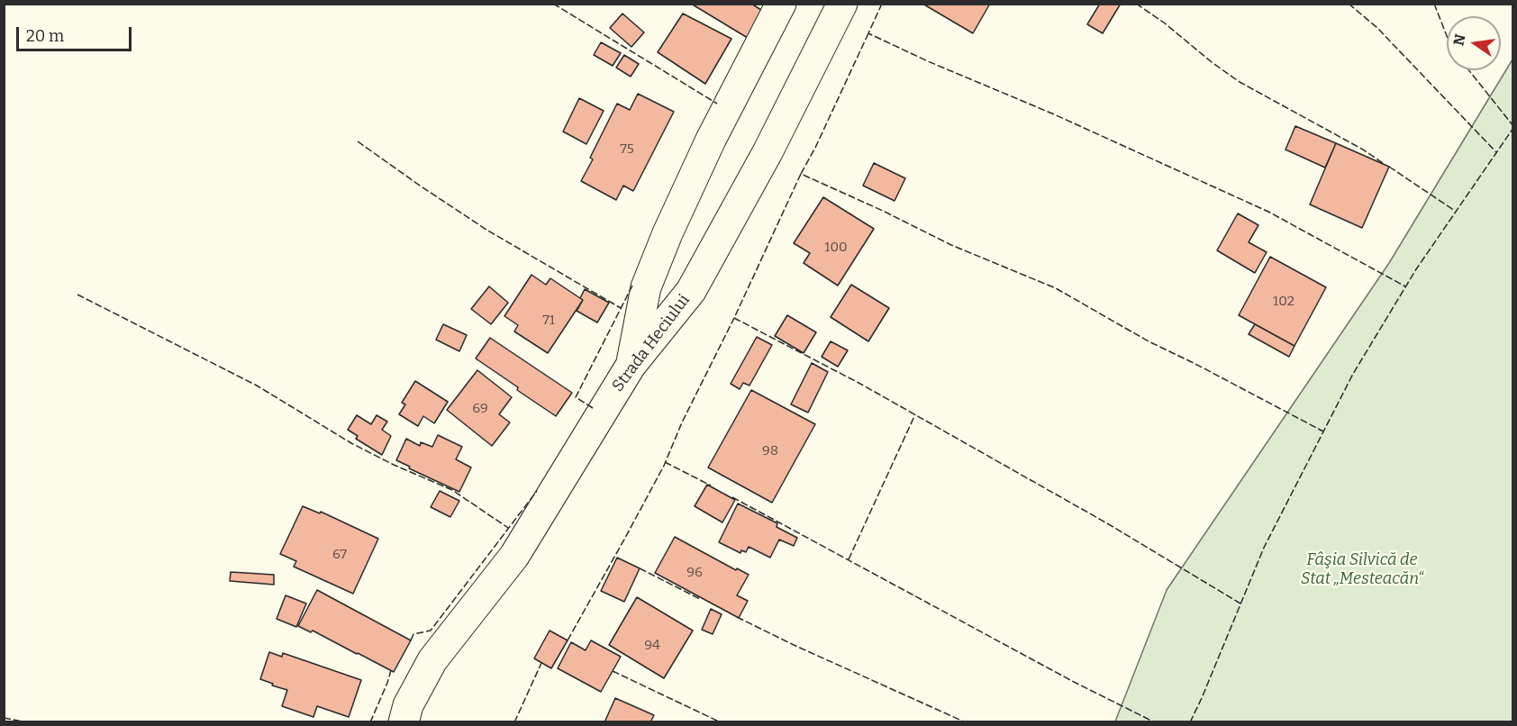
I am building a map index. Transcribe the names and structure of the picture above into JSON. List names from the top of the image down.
{
  "streets": {
    "street": ["Strada Heciului"]
  },
  "parks": ["Fâşia Silvică de Stat „Mesteacăn“"],
  "house_numbers": [
    "75",
    "100",
    "102",
    "71",
    "69",
    "98",
    "67",
    "96",
    "94"
  ],
  "scale_bar": "20 m",
  "north": "left"
}
